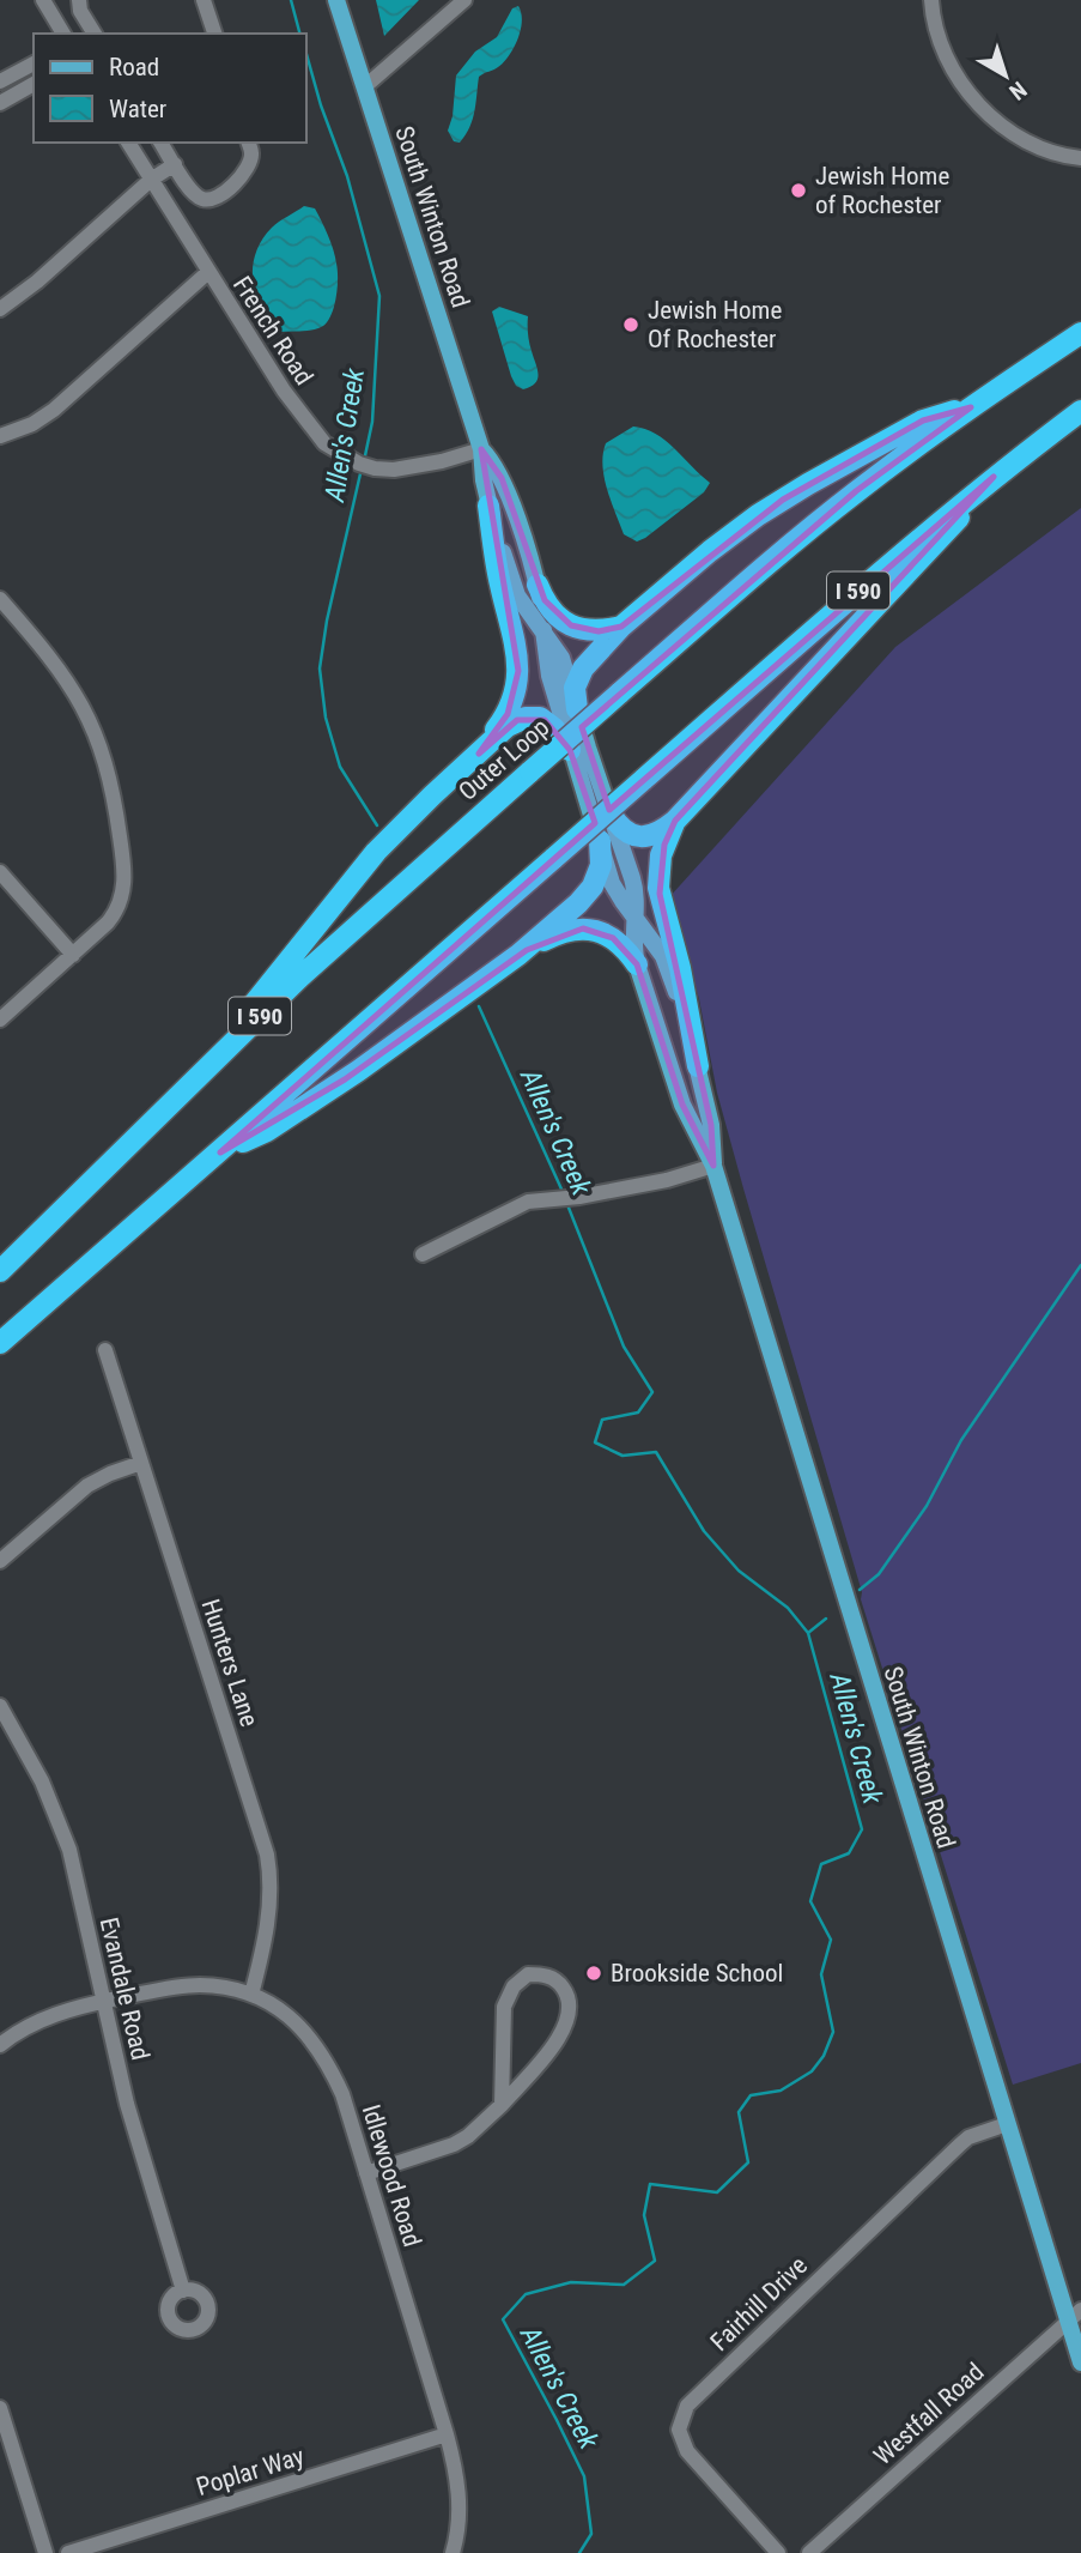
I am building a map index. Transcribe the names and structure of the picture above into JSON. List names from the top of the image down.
{
  "streets": {
    "highway": ["I 590", "Outer Loop"],
    "main road": ["South Winton Road"],
    "street": [
      "French Road",
      "Hunters Lane",
      "Evandale Road",
      "Idlewood Road",
      "Fairhill Drive",
      "Westfall Road",
      "Poplar Way"
    ]
  },
  "crossings": [
    ["South Winton Road", "French Road"],
    ["South Winton Road", "Fairhill Drive"],
    ["South Winton Road", "Westfall Road"],
    ["Hunters Lane", "Idlewood Road"],
    ["Evandale Road", "Idlewood Road"],
    ["Idlewood Road", "Poplar Way"]
  ],
  "water": ["Allen's Creek"],
  "places": ["Jewish Home of Rochester", "Jewish Home Of Rochester", "Brookside School"],
  "legend": ["Road", "Water"],
  "north": "bottom right"
}
